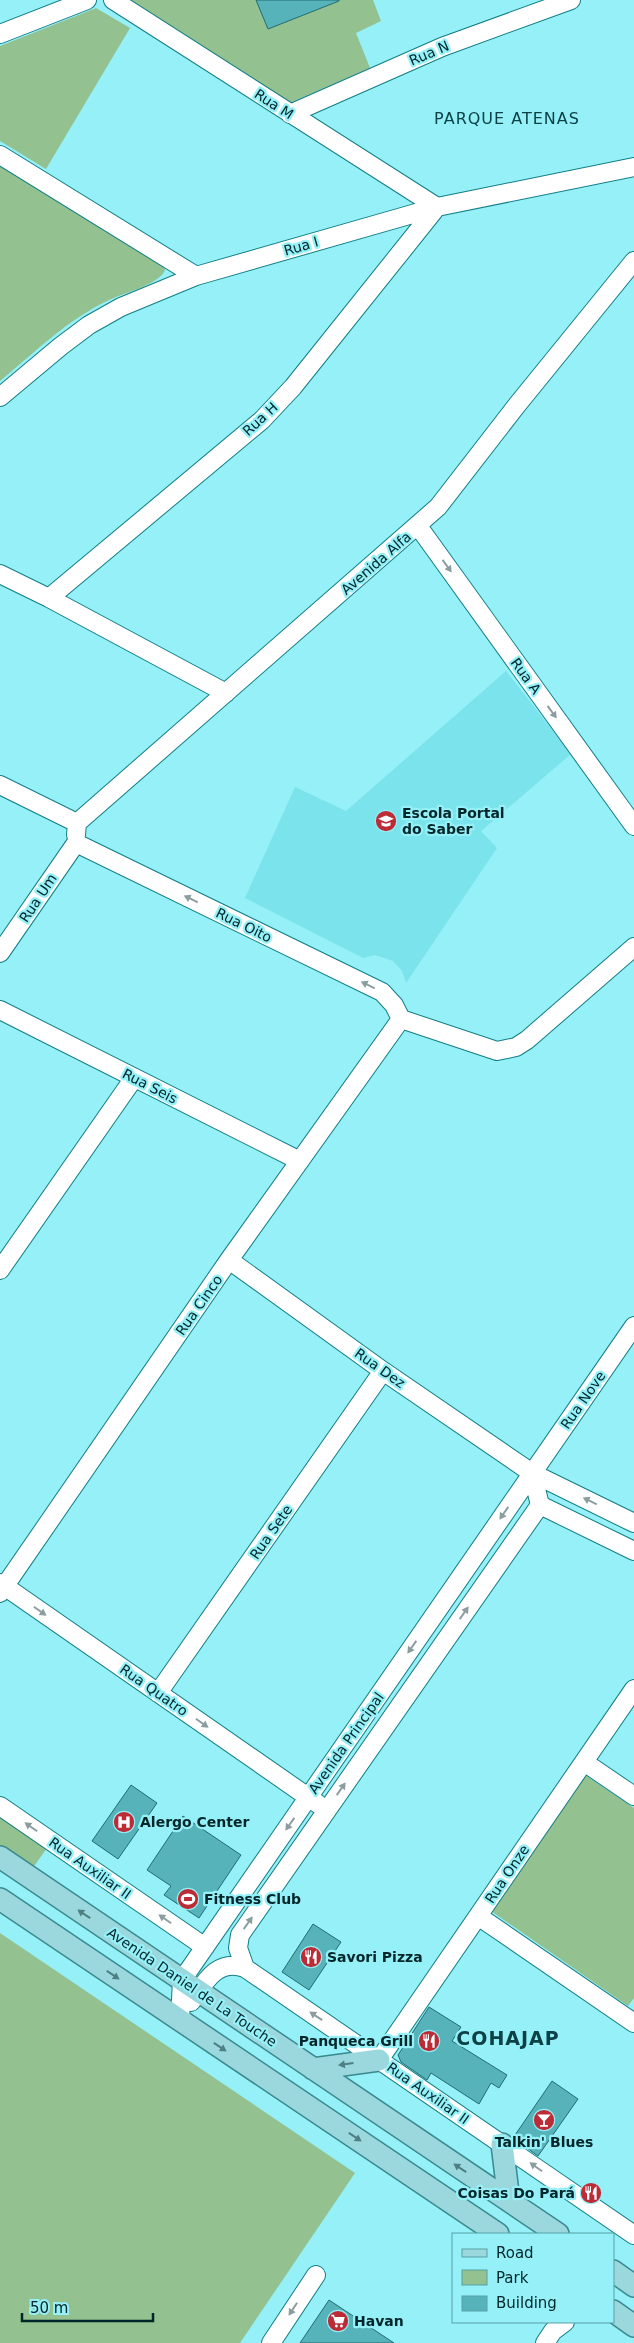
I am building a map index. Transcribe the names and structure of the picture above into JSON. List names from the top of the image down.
{
  "streets": {
    "main road": ["Avenida Daniel de La Touche"],
    "street": [
      "Rua N",
      "Rua M",
      "Rua I",
      "Rua H",
      "Avenida Alfa",
      "Rua A",
      "Rua Um",
      "Rua Oito",
      "Rua Seis",
      "Rua Cinco",
      "Rua Dez",
      "Rua Nove",
      "Rua Sete",
      "Rua Quatro",
      "Avenida Principal",
      "Rua Auxiliar II",
      "Rua Onze"
    ]
  },
  "crossings": [
    ["Rua N", "Rua M"],
    ["Rua M", "Rua I"],
    ["Rua M", "Rua H"],
    ["Rua I", "Rua H"],
    ["Avenida Alfa", "Rua A"],
    ["Rua Um", "Rua Oito"],
    ["Rua Oito", "Rua Cinco"],
    ["Rua Seis", "Rua Cinco"],
    ["Rua Cinco", "Rua Dez"],
    ["Rua Cinco", "Rua Quatro"],
    ["Rua Dez", "Rua Nove"],
    ["Rua Dez", "Rua Sete"],
    ["Rua Dez", "Avenida Principal"],
    ["Rua Nove", "Avenida Principal"],
    ["Rua Sete", "Rua Quatro"],
    ["Rua Quatro", "Avenida Principal"],
    ["Avenida Principal", "Rua Auxiliar II"],
    ["Avenida Principal", "Avenida Daniel de La Touche"],
    ["Rua Auxiliar II", "Rua Onze"]
  ],
  "one_way": [
    "Rua A",
    "Rua Oito",
    "Rua Quatro",
    "Rua Auxiliar II"
  ],
  "districts": ["PARQUE ATENAS", "COHAJAP"],
  "places": {
    "school or university": ["Escola Portal do Saber"],
    "hospital": ["Alergo Center"],
    "sports": ["Fitness Club"],
    "restaurant": ["Savori Pizza", "Panqueca Grill", "Coisas Do Pará"],
    "bar": ["Talkin' Blues"],
    "supermarket": ["Havan"]
  },
  "legend": ["Road", "Park", "Building"],
  "scale_bar": "50 m"
}
